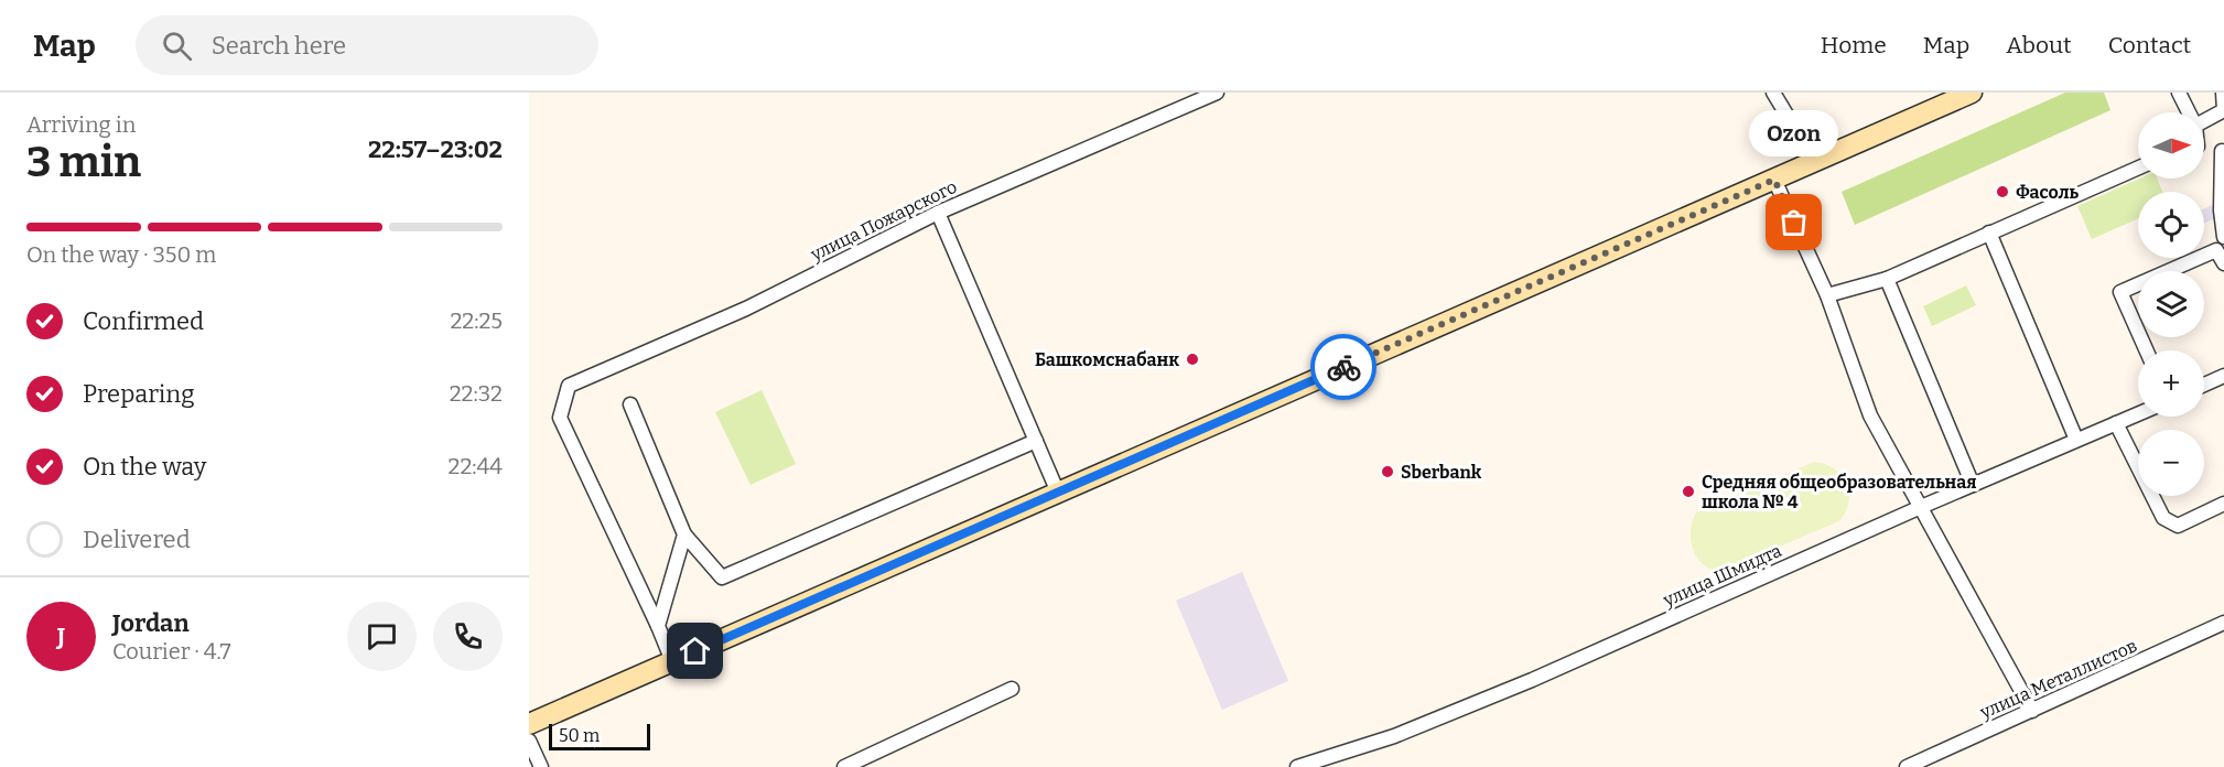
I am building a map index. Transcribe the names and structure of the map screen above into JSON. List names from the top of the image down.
{
  "streets": {
    "street": ["улица Пожарского", "улица Шмидта", "улица Металлистов"]
  },
  "places": [
    "Фасоль",
    "Ozon",
    "Башкомснабанк",
    "Sberbank",
    "Средняя общеобразовательная школа № 4"
  ],
  "scale_bar": "50 m",
  "north": "right",
  "page": {
    "header": "Map",
    "search": "Search here",
    "nav": [
      "Home",
      "Map",
      "About",
      "Contact"
    ],
    "heading": ["3 min", "Arriving in", "22:57–23:02"],
    "panel": ["Jordan", "Courier · 4.7"],
    "bubble": "Ozon",
    "map_buttons": ["+", "−"],
    "bar": "On the way · 350 m",
    "list": [
      ["Confirmed", "22:25"],
      ["Preparing", "22:32"],
      ["On the way", "22:44"],
      "Delivered"
    ],
    "round": "J",
    "scale": "50 m"
  }
}
